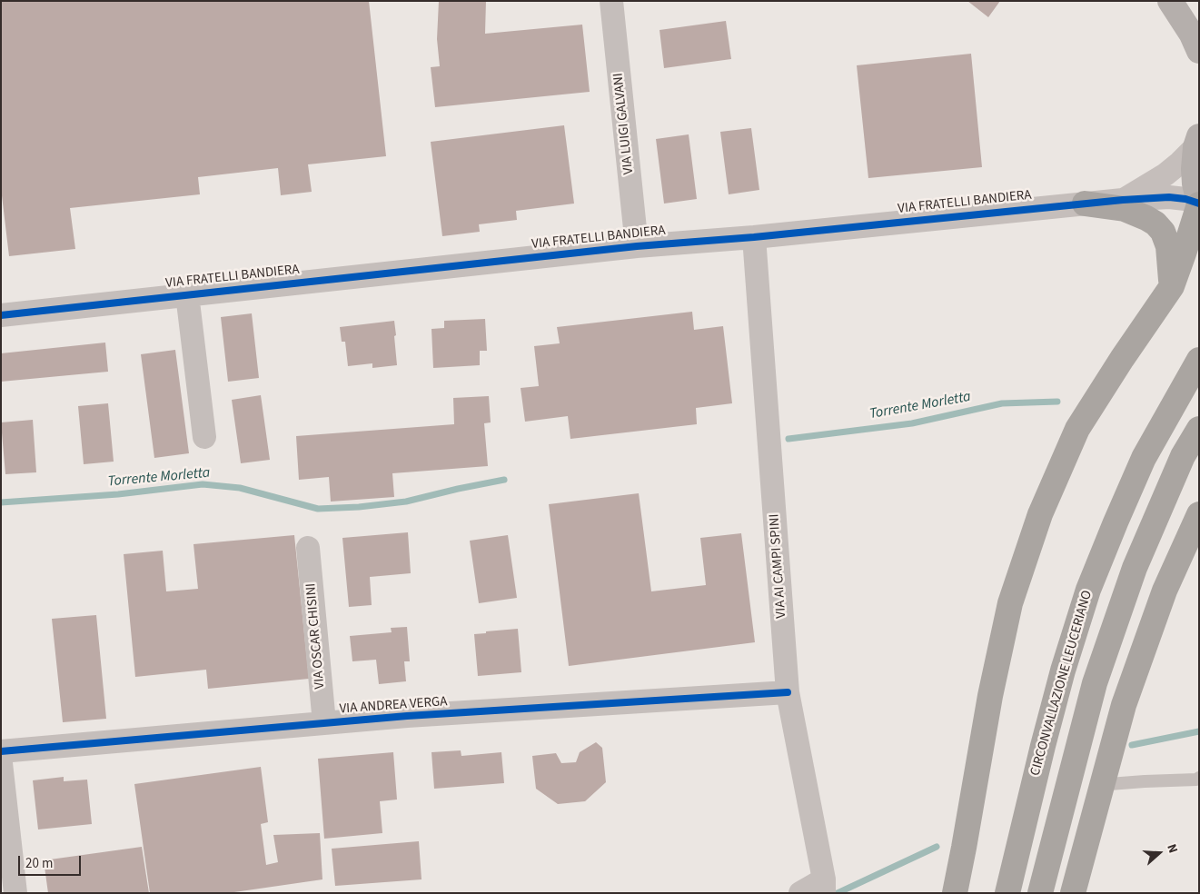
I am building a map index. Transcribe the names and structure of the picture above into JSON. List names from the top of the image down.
{
  "streets": {
    "highway": ["CIRCONVALLAZIONE LEUCERIANO"],
    "street": [
      "VIA LUIGI GALVANI",
      "VIA FRATELLI BANDIERA",
      "VIA AI CAMPI SPINI",
      "VIA OSCAR CHISINI",
      "VIA ANDREA VERGA"
    ]
  },
  "crossings": [
    ["VIA LUIGI GALVANI", "VIA FRATELLI BANDIERA"],
    ["VIA FRATELLI BANDIERA", "VIA AI CAMPI SPINI"],
    ["VIA AI CAMPI SPINI", "VIA ANDREA VERGA"],
    ["VIA OSCAR CHISINI", "VIA ANDREA VERGA"]
  ],
  "water": ["Torrente Morletta"],
  "scale_bar": "20 m",
  "north": "right"
}
